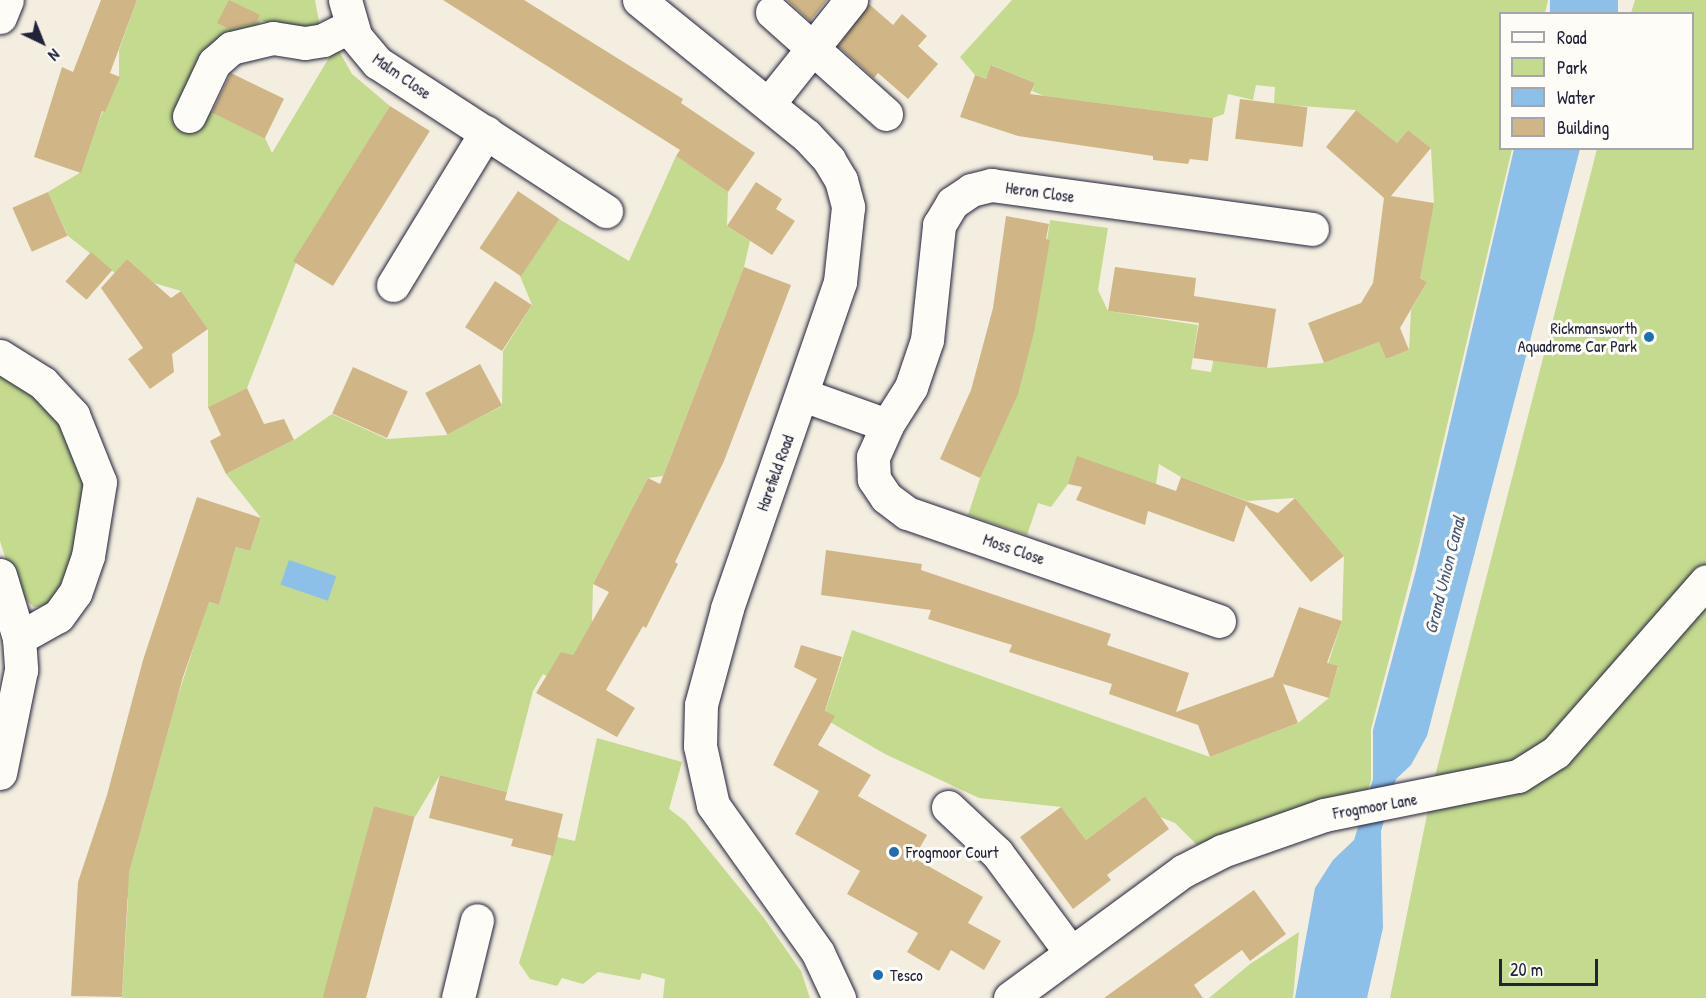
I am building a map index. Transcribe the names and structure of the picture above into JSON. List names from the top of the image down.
{
  "streets": {
    "street": [
      "Malm Close",
      "Heron Close",
      "Harefield Road",
      "Moss Close",
      "Frogmoor Lane"
    ]
  },
  "crossings": [
    ["Heron Close", "Moss Close"]
  ],
  "water": ["Grand Union Canal"],
  "places": ["Rickmansworth Aquadrome Car Park", "Frogmoor Court", "Tesco"],
  "legend": [
    "Road",
    "Park",
    "Water",
    "Building"
  ],
  "scale_bar": "20 m",
  "north": "bottom right"
}
